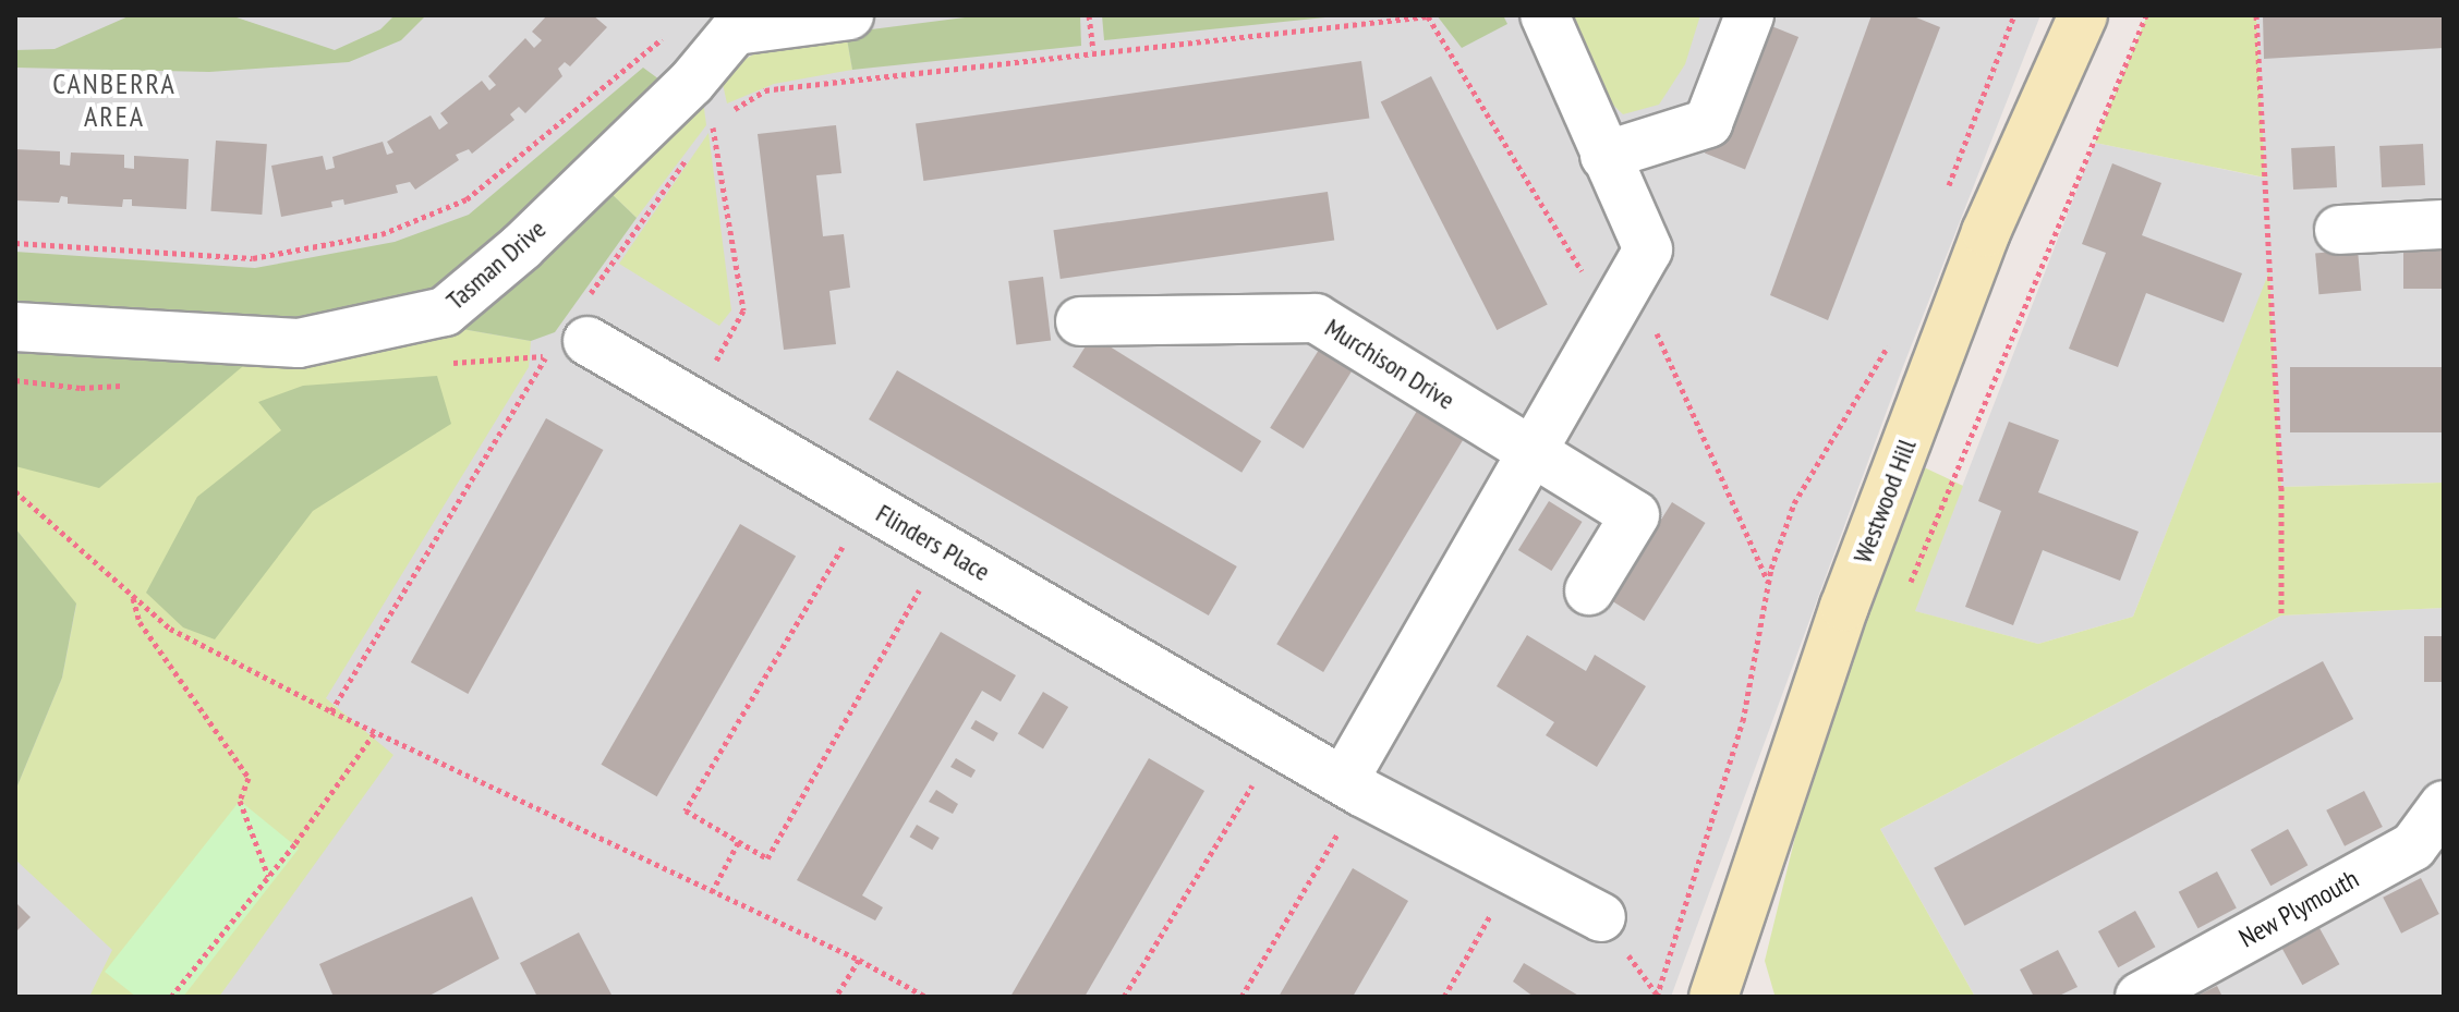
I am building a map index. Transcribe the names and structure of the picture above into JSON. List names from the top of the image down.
{
  "streets": {
    "street": [
      "Tasman Drive",
      "Murchison Drive",
      "Westwood Hill",
      "Flinders Place",
      "New Plymouth"
    ]
  },
  "districts": ["CANBERRA AREA"]
}
